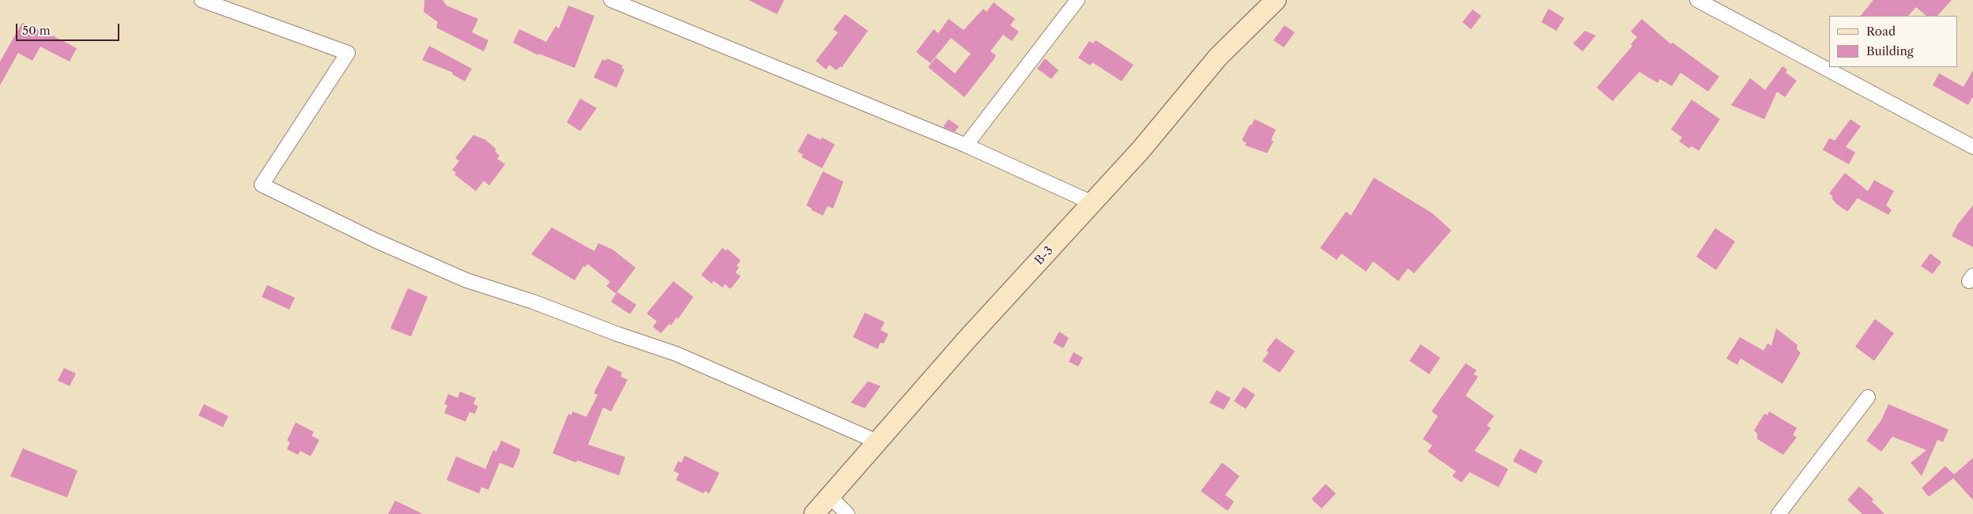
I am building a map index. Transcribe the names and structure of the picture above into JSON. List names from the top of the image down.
{
  "streets": {
    "main road": ["B-3"]
  },
  "legend": ["Road", "Building"],
  "scale_bar": "50 m"
}
